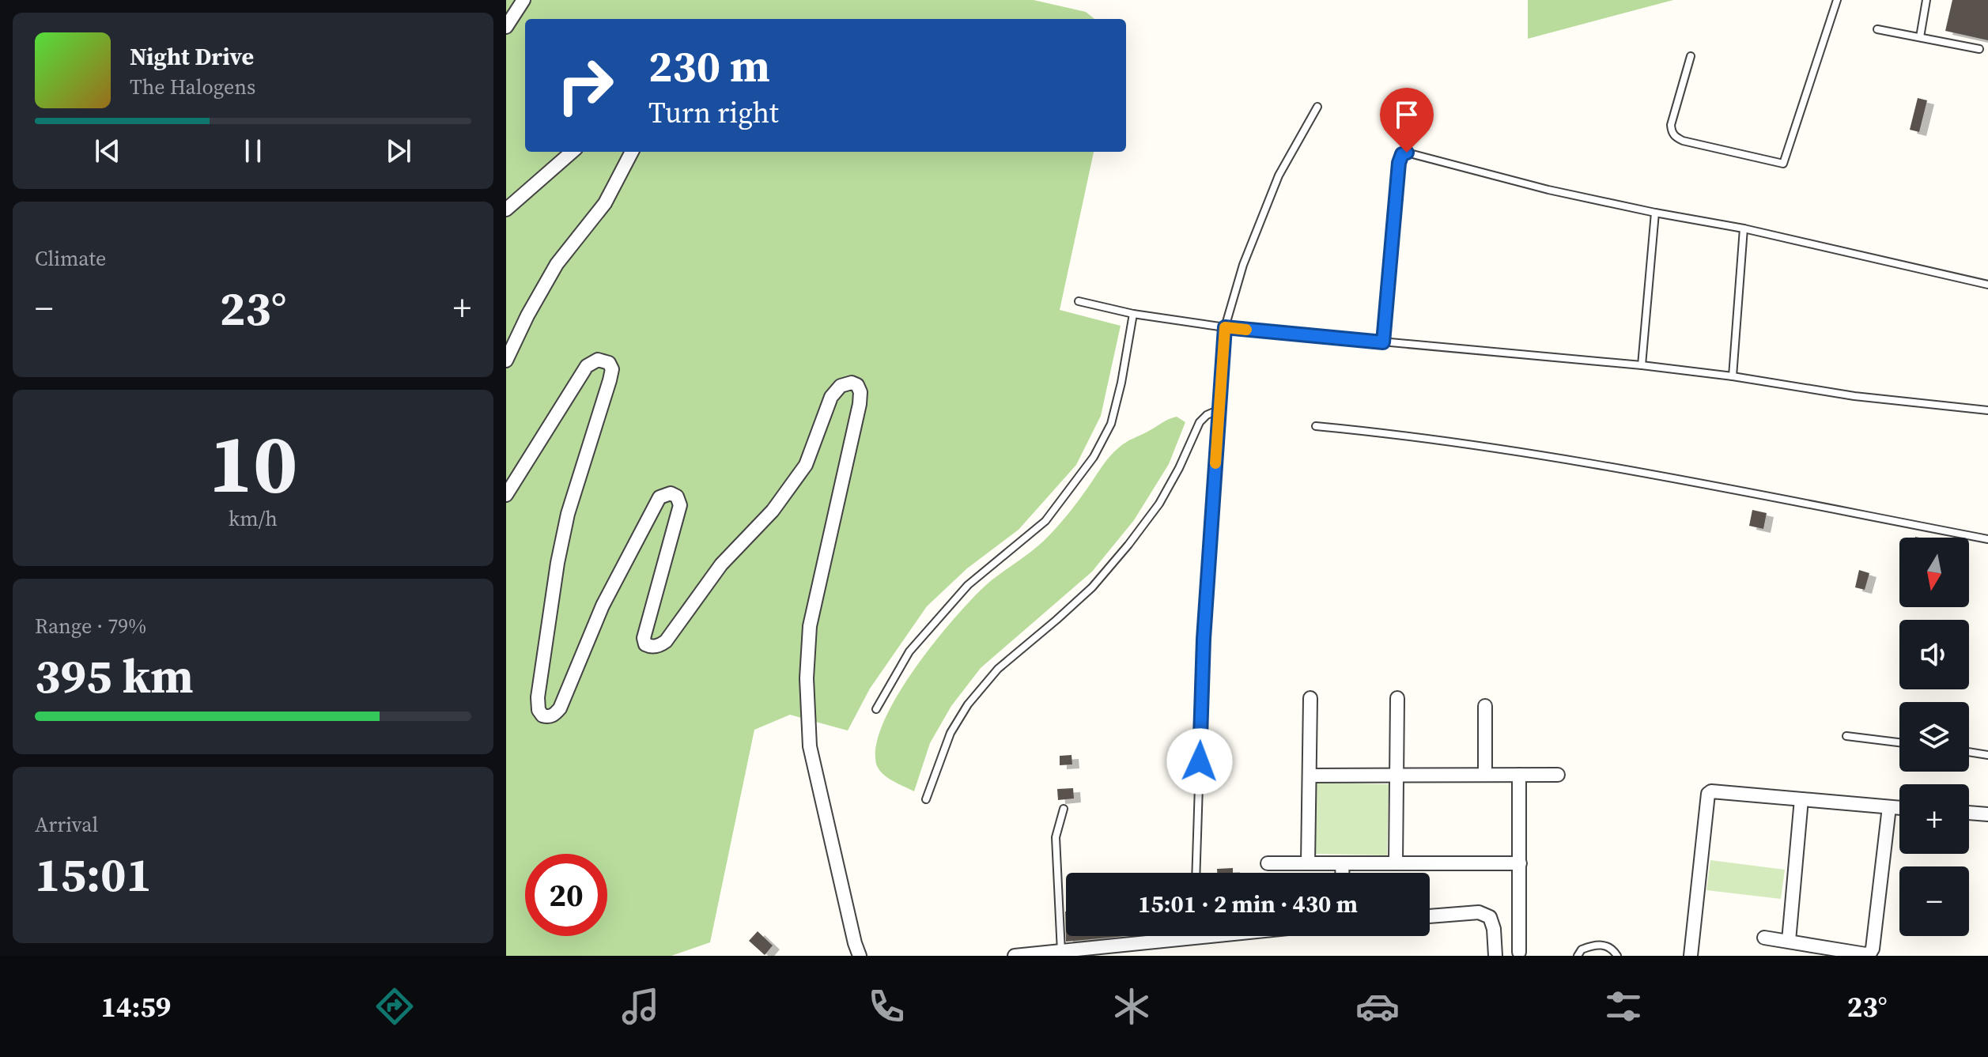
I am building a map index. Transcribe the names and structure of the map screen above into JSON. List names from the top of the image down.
{
  "north": "bottom",
  "page": {
    "turn": ["230 m", "Turn right"],
    "song": ["Night Drive", "The Halogens"],
    "tile": [
      "Climate",
      ["10", "km/h"],
      ["Range · 79%", "395 km"],
      ["Arrival", "15:01"]
    ],
    "heat": ["−", "23°", "+"],
    "map_buttons": ["+", "−"],
    "limit": "20",
    "trip": "15:01 · 2 min · 430 m",
    "tabs": ["14:59", "23°"]
  }
}
